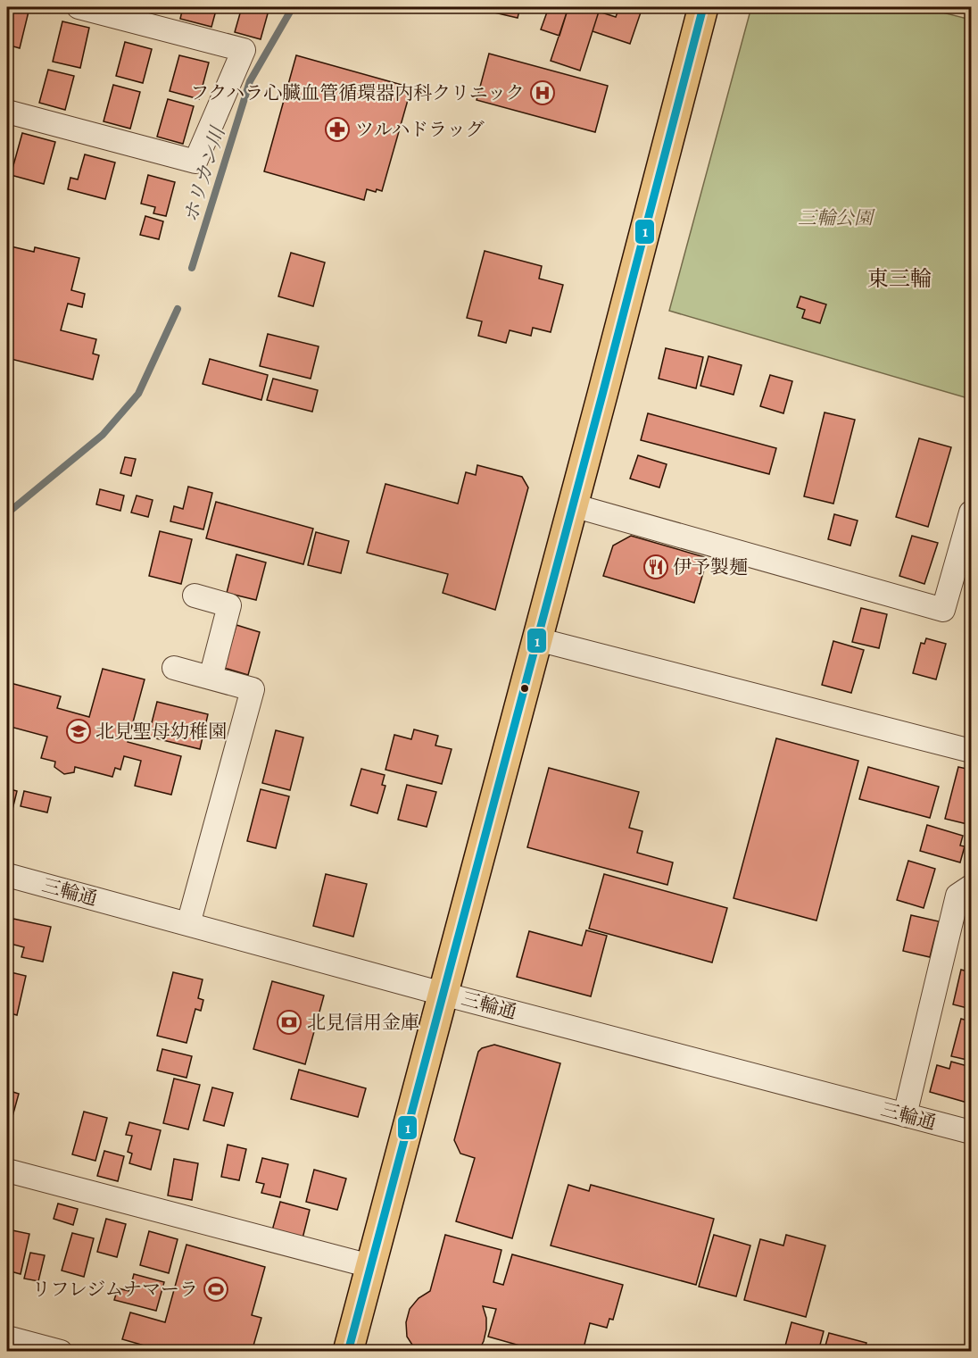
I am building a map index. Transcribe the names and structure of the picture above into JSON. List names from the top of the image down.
{
  "streets": {
    "street": ["三輪通"]
  },
  "districts": ["東三輪"],
  "water": ["ホリカン川"],
  "parks": ["三輪公園"],
  "places": {
    "hospital": ["フクハラ心臓血管循環器内科クリニック"],
    "pharmacy": ["ツルハドラッグ"],
    "restaurant": ["伊予製麺"],
    "school or university": ["北見聖母幼稚園"],
    "bank": ["北見信用金庫"],
    "sports": ["リフレジムナマーラ"]
  },
  "lines": ["transit line 1"]
}
